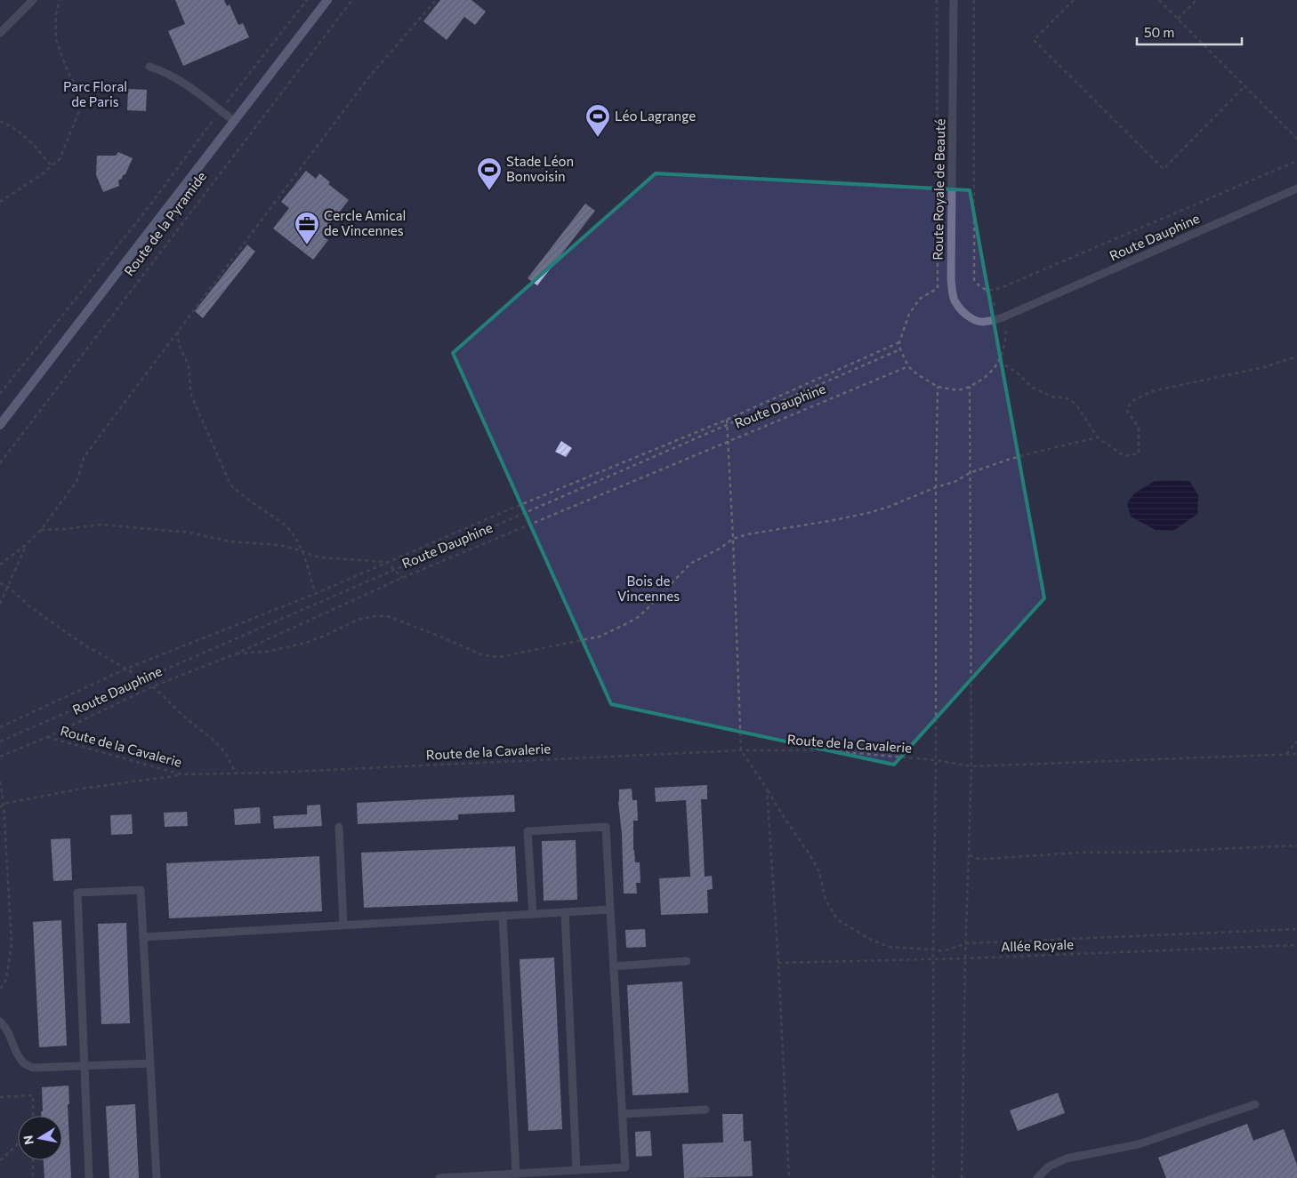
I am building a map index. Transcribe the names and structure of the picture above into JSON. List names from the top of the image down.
{
  "streets": {
    "street": ["Route de la Pyramide"],
    "lane": ["Route Royale de Beauté", "Route Dauphine"],
    "path": ["Route de la Cavalerie", "Allée Royale"]
  },
  "crossings": [
    ["Route Royale de Beauté", "Route Dauphine"],
    ["Route Dauphine", "Route de la Cavalerie"],
    ["Route de la Cavalerie", "Allée Royale"]
  ],
  "parks": ["Parc Floral de Paris", "Bois de Vincennes"],
  "places": {
    "sports": ["Léo Lagrange", "Stade Léon Bonvoisin"],
    "office": ["Cercle Amical de Vincennes"]
  },
  "scale_bar": "50 m",
  "north": "left"
}
